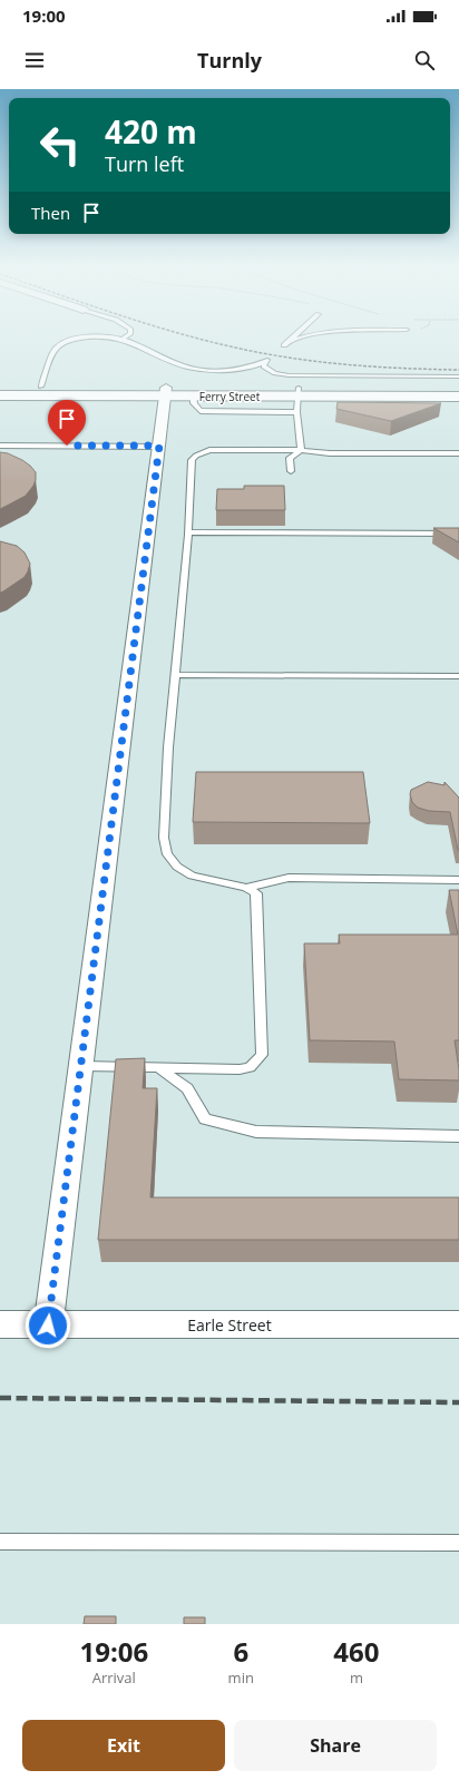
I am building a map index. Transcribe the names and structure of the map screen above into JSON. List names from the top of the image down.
{
  "streets": {
    "main road": ["Ferry Street"],
    "street": ["Earle Street"]
  },
  "page": {
    "status": "19:00",
    "header": "Turnly",
    "turn": ["420 m", "Turn left"],
    "then": "Then",
    "eta": [
      "19:06",
      "Arrival",
      "6",
      "min",
      "460",
      "m"
    ],
    "buttons": ["Exit", "Share"]
  }
}
